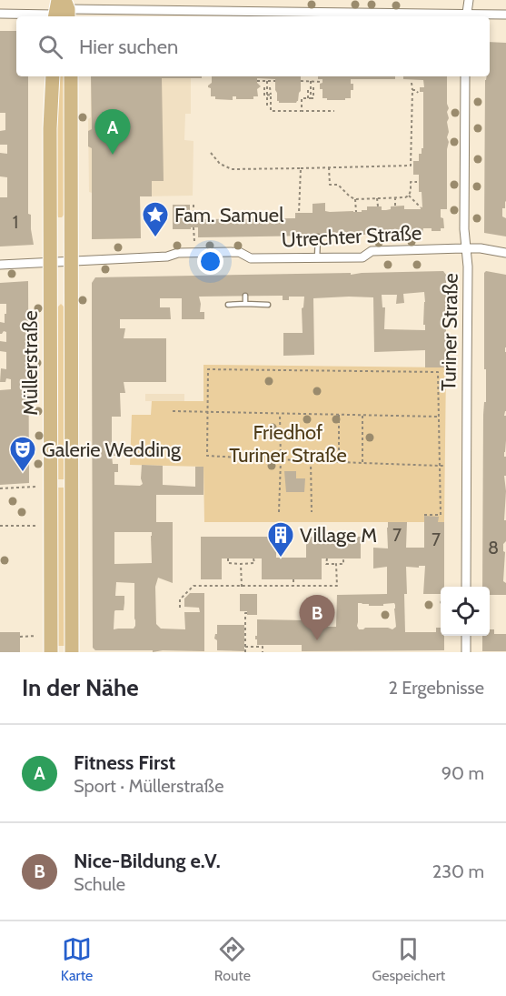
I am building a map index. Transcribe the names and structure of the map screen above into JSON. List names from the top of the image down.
{
  "streets": {
    "main road": ["Müllerstraße"],
    "street": ["Utrechter Straße", "Turiner Straße"]
  },
  "crossings": [
    ["Utrechter Straße", "Turiner Straße"],
    ["Utrechter Straße", "Müllerstraße"]
  ],
  "parks": ["Friedhof Turiner Straße"],
  "places": {
    "place": ["Fam. Samuel"],
    "theatre": ["Galerie Wedding"],
    "building": ["Village M"]
  },
  "house_numbers": [
    "1",
    "7",
    "7",
    "8"
  ],
  "page": {
    "search": "Hier suchen",
    "pins": ["A", "B"],
    "heading": ["In der Nähe", "2 Ergebnisse"],
    "list": [
      {
        "mark": "A",
        "name": "Fitness First",
        "note": "Sport · Müllerstraße",
        "value": "90 m"
      },
      {
        "mark": "B",
        "name": "Nice-Bildung e.V.",
        "note": "Schule",
        "value": "230 m"
      }
    ],
    "nav": ["Karte", "Route", "Gespeichert"]
  }
}
